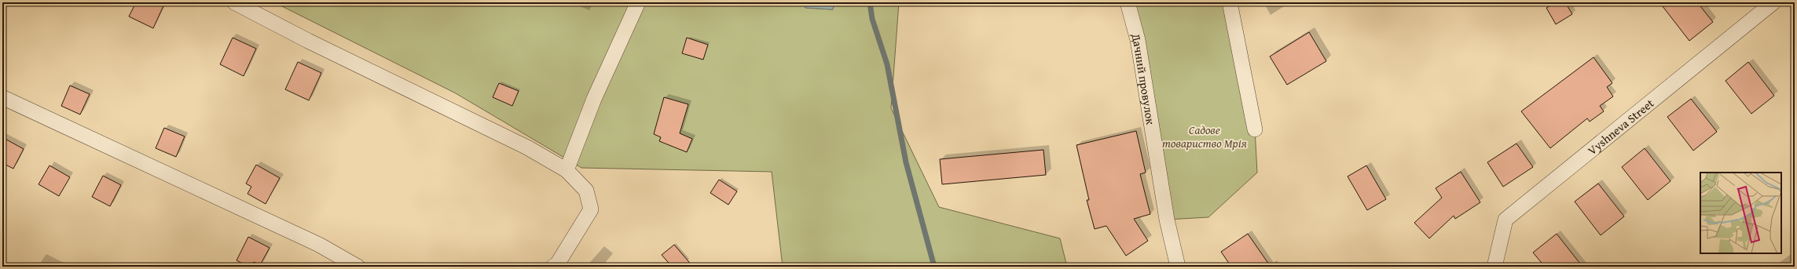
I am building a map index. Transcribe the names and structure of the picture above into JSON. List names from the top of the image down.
{
  "streets": {
    "street": ["Дачний провулок", "Vyshneva Street"]
  },
  "parks": ["Садове товариство Мрія"]
}
